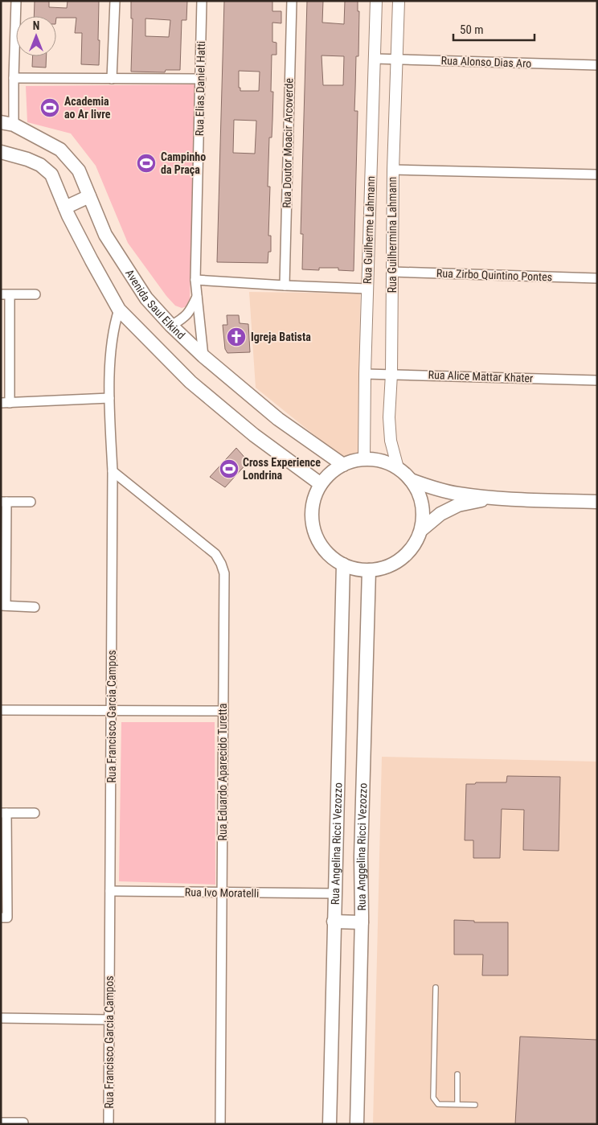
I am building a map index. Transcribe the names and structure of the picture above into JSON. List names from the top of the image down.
{
  "streets": {
    "main road": ["Avenida Saul Elkind", "Rua Angelina Ricci Vezozzo", "Rua Anggelina Ricci Vezozzo"],
    "street": [
      "Rua Alonso Dias Aro",
      "Rua Elias Daniel Hatti",
      "Rua Doutor Moacir Arcoverde",
      "Rua Guilherme Lahmann",
      "Rua Guilhermina Lahmann",
      "Rua Zirbo Quintino Pontes",
      "Rua Alice Mattar Khater",
      "Rua Francisco Garcia Campos",
      "Rua Eduardo Aparecido Turetta",
      "Rua Ivo Moratelli"
    ]
  },
  "crossings": [
    ["Rua Alonso Dias Aro", "Rua Guilherme Lahmann"],
    ["Rua Alonso Dias Aro", "Rua Guilhermina Lahmann"],
    ["Rua Elias Daniel Hatti", "Avenida Saul Elkind"],
    ["Rua Guilherme Lahmann", "Rua Guilhermina Lahmann"],
    ["Rua Guilherme Lahmann", "Avenida Saul Elkind"],
    ["Rua Guilherme Lahmann", "Rua Alice Mattar Khater"],
    ["Rua Guilherme Lahmann", "Rua Angelina Ricci Vezozzo"],
    ["Rua Guilherme Lahmann", "Rua Anggelina Ricci Vezozzo"],
    ["Rua Guilhermina Lahmann", "Rua Zirbo Quintino Pontes"],
    ["Rua Guilhermina Lahmann", "Avenida Saul Elkind"],
    ["Rua Guilhermina Lahmann", "Rua Alice Mattar Khater"],
    ["Rua Guilhermina Lahmann", "Rua Angelina Ricci Vezozzo"],
    ["Rua Guilhermina Lahmann", "Rua Anggelina Ricci Vezozzo"],
    ["Avenida Saul Elkind", "Rua Angelina Ricci Vezozzo"],
    ["Avenida Saul Elkind", "Rua Anggelina Ricci Vezozzo"],
    ["Rua Francisco Garcia Campos", "Rua Eduardo Aparecido Turetta"],
    ["Rua Francisco Garcia Campos", "Rua Ivo Moratelli"],
    ["Rua Eduardo Aparecido Turetta", "Rua Ivo Moratelli"],
    ["Rua Angelina Ricci Vezozzo", "Rua Anggelina Ricci Vezozzo"],
    ["Rua Angelina Ricci Vezozzo", "Rua Ivo Moratelli"]
  ],
  "places": {
    "sports": ["Academia ao Ar livre", "Campinho da Praça", "Cross Experience Londrina"],
    "church": ["Igreja Batista"]
  },
  "scale_bar": "50 m",
  "north": "top"
}
